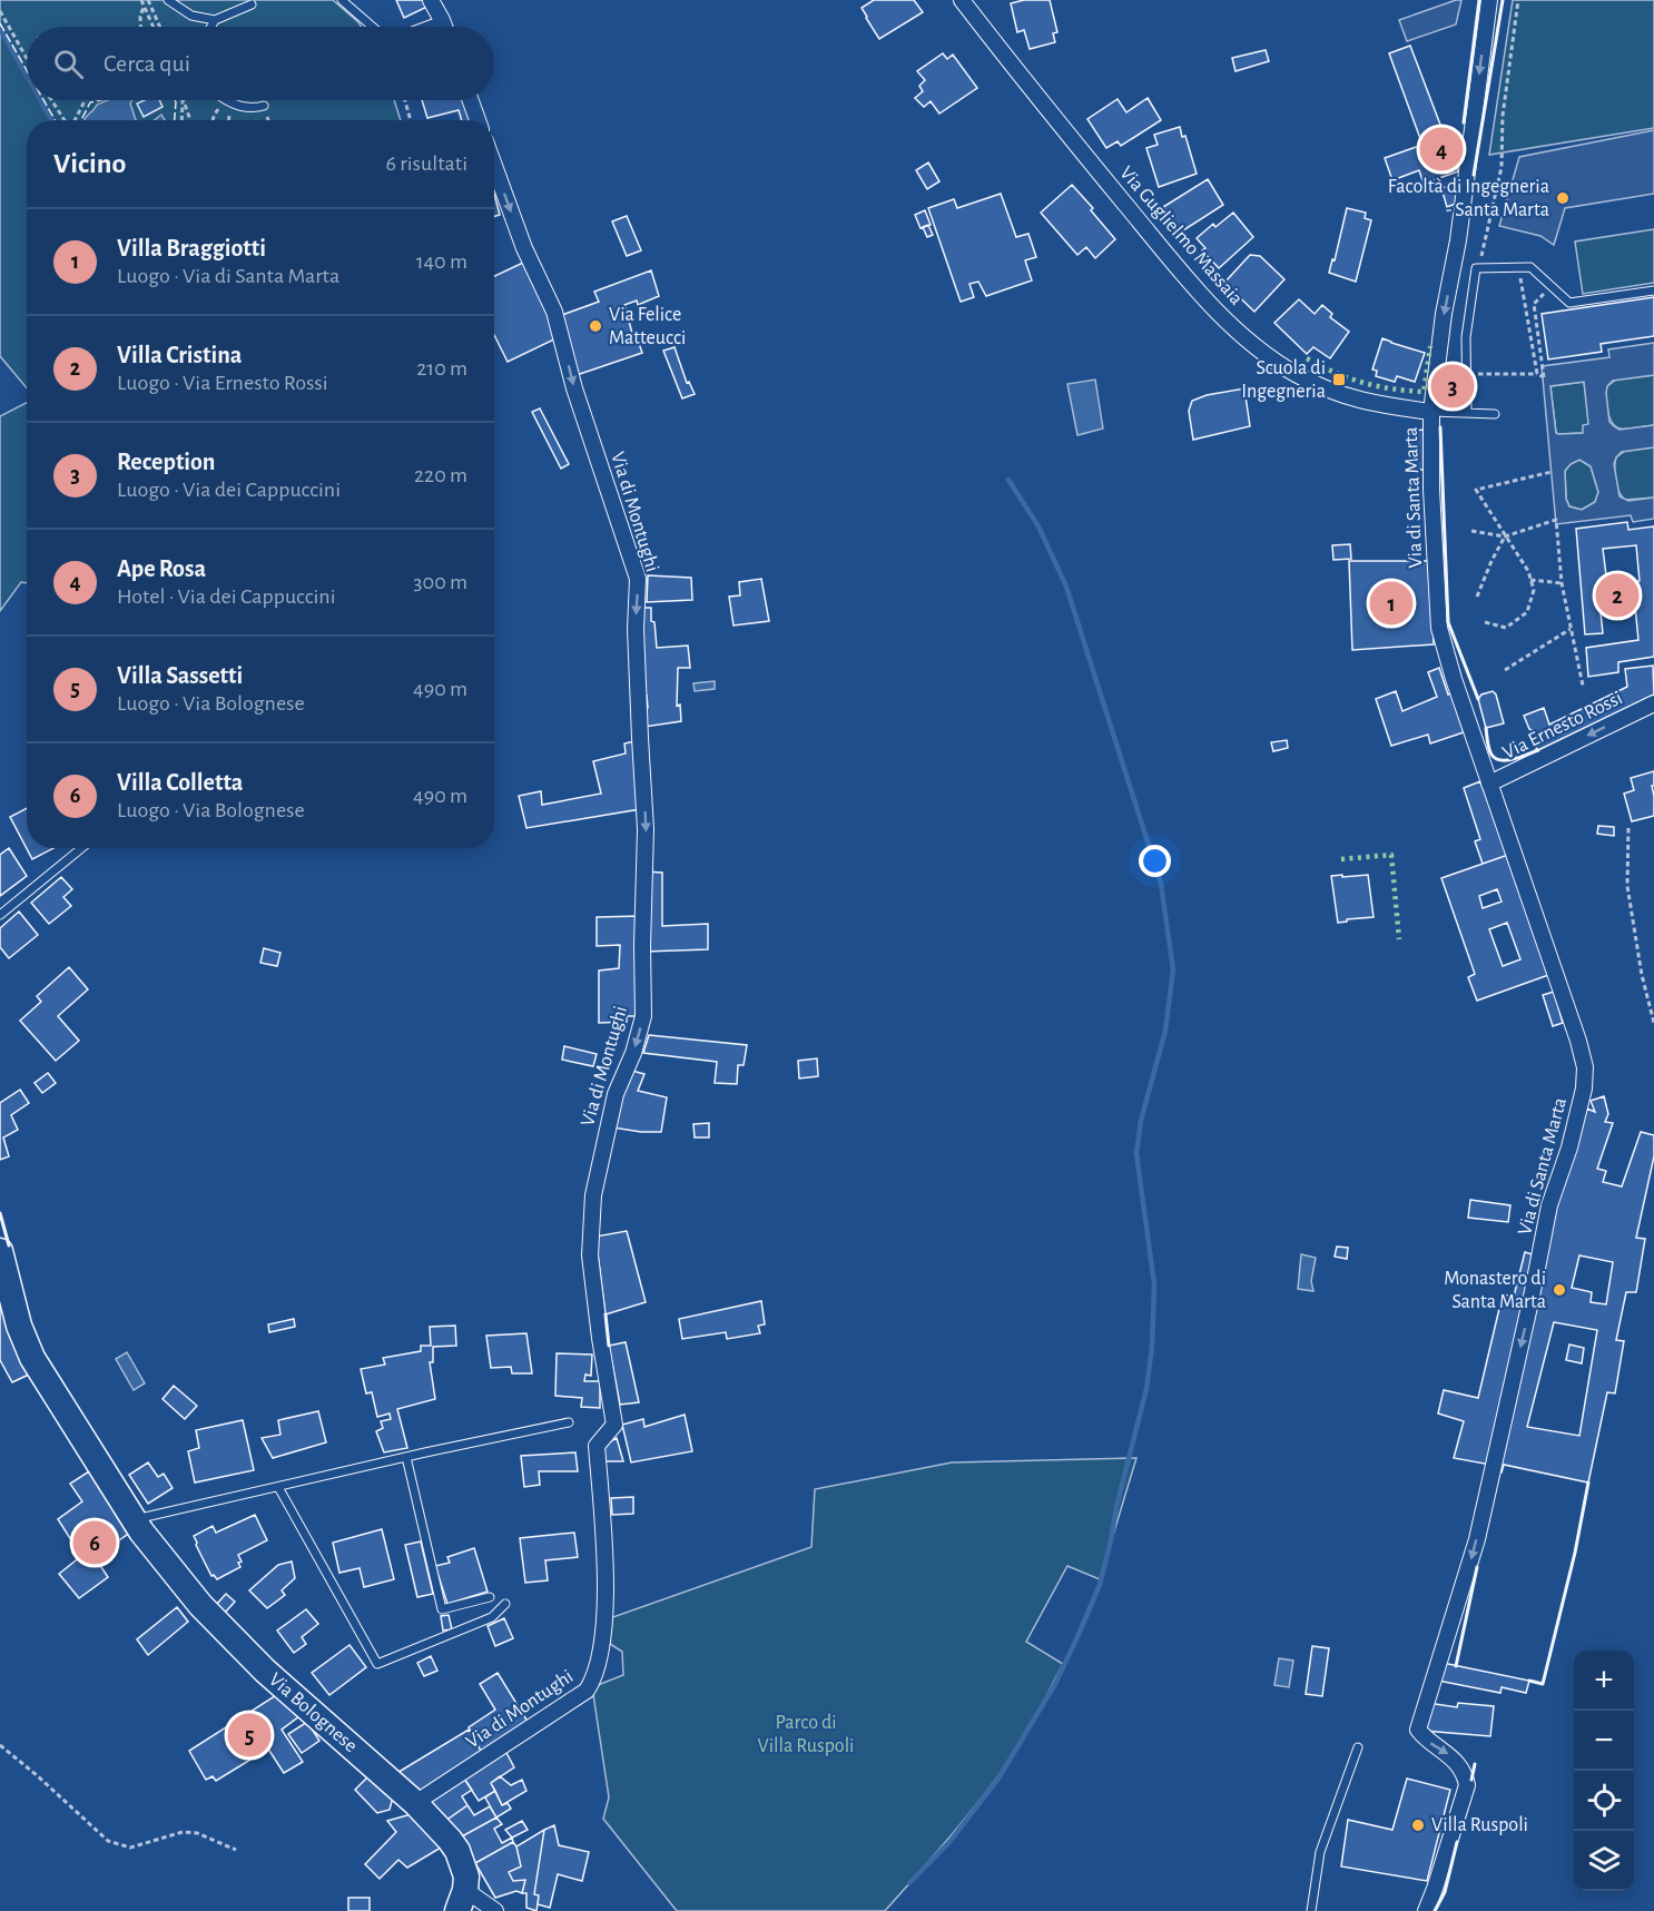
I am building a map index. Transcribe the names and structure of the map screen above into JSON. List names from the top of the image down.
{
  "streets": {
    "main road": ["Via Bolognese"],
    "street": [
      "Via Guglielmo Massaia",
      "Via di Santa Marta",
      "Via di Montughi",
      "Via Ernesto Rossi"
    ]
  },
  "crossings": [
    ["Via Guglielmo Massaia", "Via di Santa Marta"],
    ["Via di Santa Marta", "Via Ernesto Rossi"],
    ["Via di Montughi", "Via Bolognese"]
  ],
  "one_way": ["Via di Santa Marta", "Via di Montughi", "Via Ernesto Rossi"],
  "parks": ["Parco di Villa Ruspoli"],
  "places": {
    "other": [
      "Facoltà di Ingegneria - Santa Marta",
      "Via Felice Matteucci",
      "Monastero di Santa Marta",
      "Villa Ruspoli"
    ],
    "transit": ["Scuola di Ingegneria"]
  },
  "page": {
    "search": "Cerca qui",
    "heading": ["Vicino", "6 risultati"],
    "pins": [
      "4",
      "3",
      "2",
      "1",
      "6",
      "5"
    ],
    "list": [
      {
        "mark": "1",
        "name": "Villa Braggiotti",
        "note": "Luogo · Via di Santa Marta",
        "value": "140 m"
      },
      {
        "mark": "2",
        "name": "Villa Cristina",
        "note": "Luogo · Via Ernesto Rossi",
        "value": "210 m"
      },
      {
        "mark": "3",
        "name": "Reception",
        "note": "Luogo · Via dei Cappuccini",
        "value": "220 m"
      },
      {
        "mark": "4",
        "name": "Ape Rosa",
        "note": "Hotel · Via dei Cappuccini",
        "value": "300 m"
      },
      {
        "mark": "5",
        "name": "Villa Sassetti",
        "note": "Luogo · Via Bolognese",
        "value": "490 m"
      },
      {
        "mark": "6",
        "name": "Villa Colletta",
        "note": "Luogo · Via Bolognese",
        "value": "490 m"
      }
    ],
    "map_buttons": ["+", "−"]
  }
}
